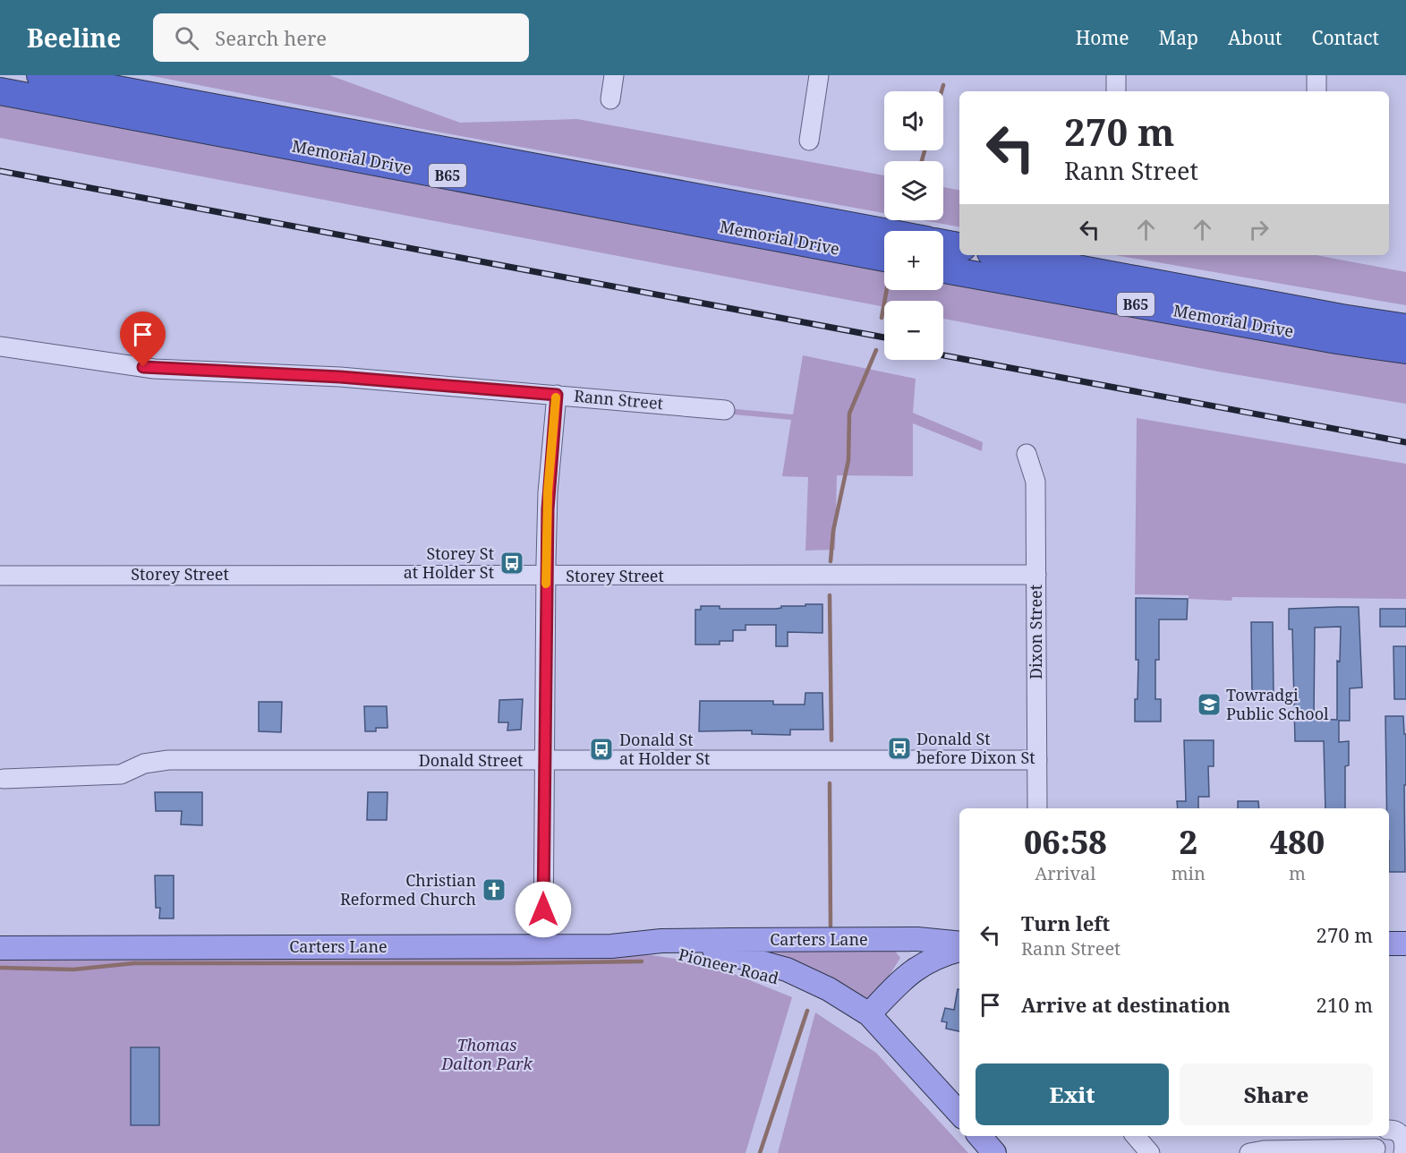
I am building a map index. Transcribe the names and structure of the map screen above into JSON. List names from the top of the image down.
{
  "streets": {
    "highway": ["Memorial Drive", "B65"],
    "main road": ["Carters Lane", "Pioneer Road"],
    "street": [
      "Rann Street",
      "Storey Street",
      "Dixon Street",
      "Donald Street"
    ]
  },
  "crossings": [
    ["Storey Street", "Dixon Street"],
    ["Dixon Street", "Donald Street"],
    ["Carters Lane", "Pioneer Road"]
  ],
  "parks": ["Thomas Dalton Park"],
  "places": {
    "bus stop": ["Storey St at Holder St", "Donald St before Dixon St", "Donald St at Holder St"],
    "school or university": ["Towradgi Public School"],
    "church": ["Christian Reformed Church"]
  },
  "page": {
    "header": "Beeline",
    "search": "Search here",
    "nav": [
      "Home",
      "Map",
      "About",
      "Contact"
    ],
    "map_buttons": ["+", "−"],
    "turn": ["270 m", "Rann Street"],
    "eta": [
      "06:58",
      "Arrival",
      "2",
      "min",
      "480",
      "m"
    ],
    "list": [
      {
        "name": "Turn left",
        "note": "Rann Street",
        "value": "270 m"
      },
      {
        "name": "Arrive at destination",
        "value": "210 m"
      }
    ],
    "buttons": ["Exit", "Share"]
  }
}
